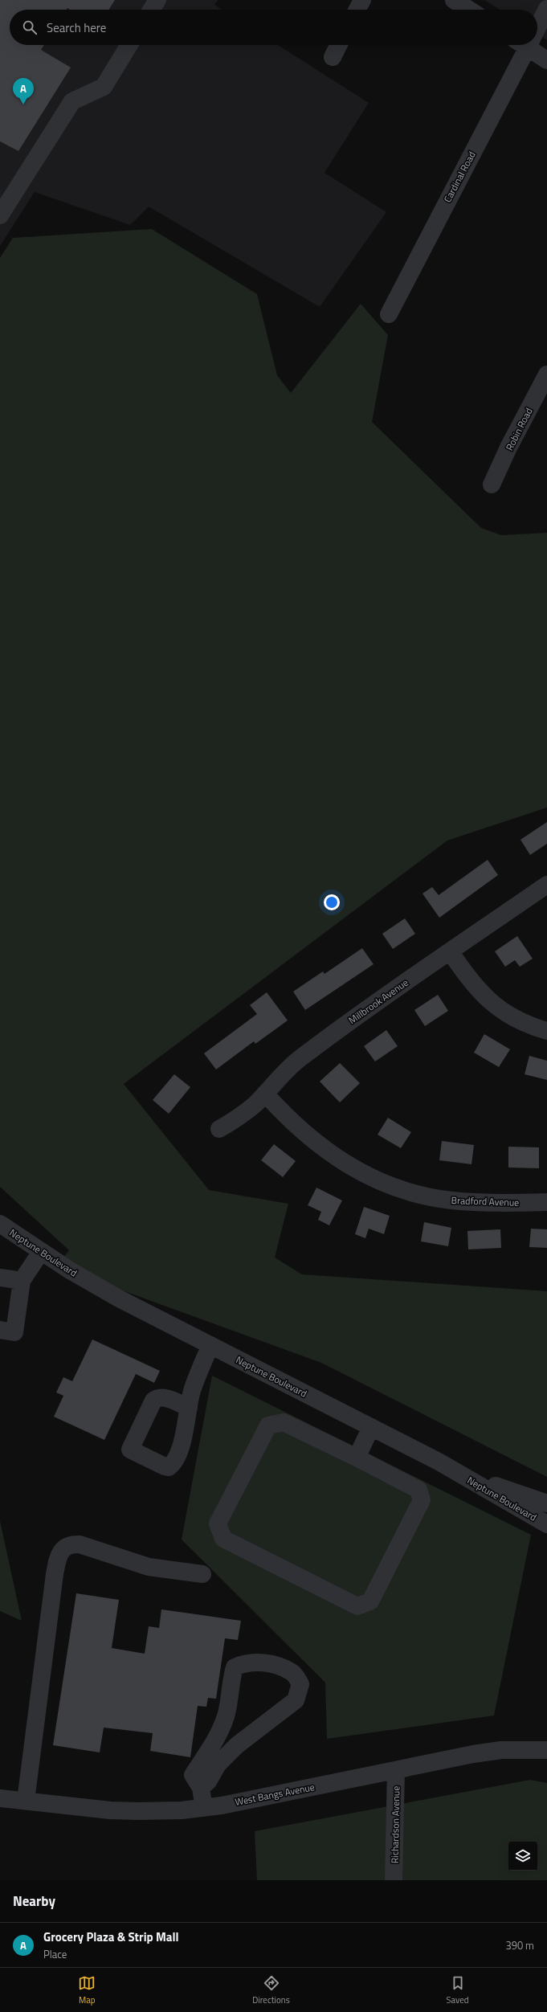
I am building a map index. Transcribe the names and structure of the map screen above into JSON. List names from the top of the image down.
{
  "streets": {
    "street": [
      "Cardinal Road",
      "Robin Road",
      "Millbrook Avenue",
      "Bradford Avenue",
      "Neptune Boulevard",
      "West Bangs Avenue",
      "Richardson Avenue"
    ]
  },
  "crossings": [
    ["Millbrook Avenue", "Bradford Avenue"],
    ["West Bangs Avenue", "Richardson Avenue"]
  ],
  "page": {
    "search": "Search here",
    "pins": "A",
    "heading": "Nearby",
    "list": [
      {
        "mark": "A",
        "name": "Grocery Plaza & Strip Mall",
        "note": "Place",
        "value": "390 m"
      }
    ],
    "nav": ["Map", "Directions", "Saved"]
  }
}
